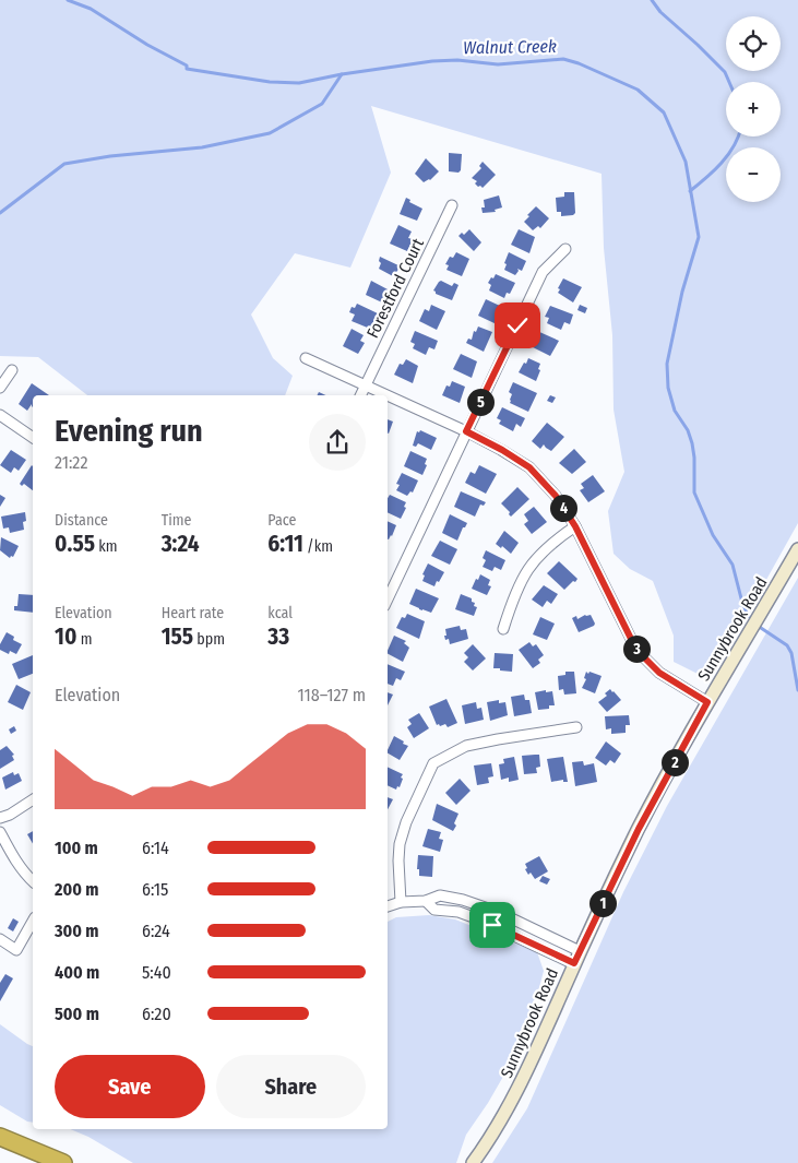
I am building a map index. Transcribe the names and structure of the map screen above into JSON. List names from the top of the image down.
{
  "streets": {
    "main road": ["Sunnybrook Road"],
    "street": ["Forestford Court"]
  },
  "water": ["Walnut Creek"],
  "page": {
    "map_buttons": ["+", "−"],
    "pins": [
      "5",
      "4",
      "3",
      "2",
      "1"
    ],
    "heading": ["Evening run", "21:22"],
    "stats": [
      ["Distance", "0.55 km"],
      ["Time", "3:24"],
      ["Pace", "6:11 /km"],
      ["Elevation", "10 m"],
      ["Heart rate", "155 bpm"],
      ["kcal", "33"]
    ],
    "chart": ["Elevation", "118–127 m"],
    "list": [
      {
        "name": "100 m",
        "note": "6:14"
      },
      {
        "name": "200 m",
        "note": "6:15"
      },
      {
        "name": "300 m",
        "note": "6:24"
      },
      {
        "name": "400 m",
        "note": "5:40"
      },
      {
        "name": "500 m",
        "note": "6:20"
      }
    ],
    "buttons": ["Save", "Share"]
  }
}
